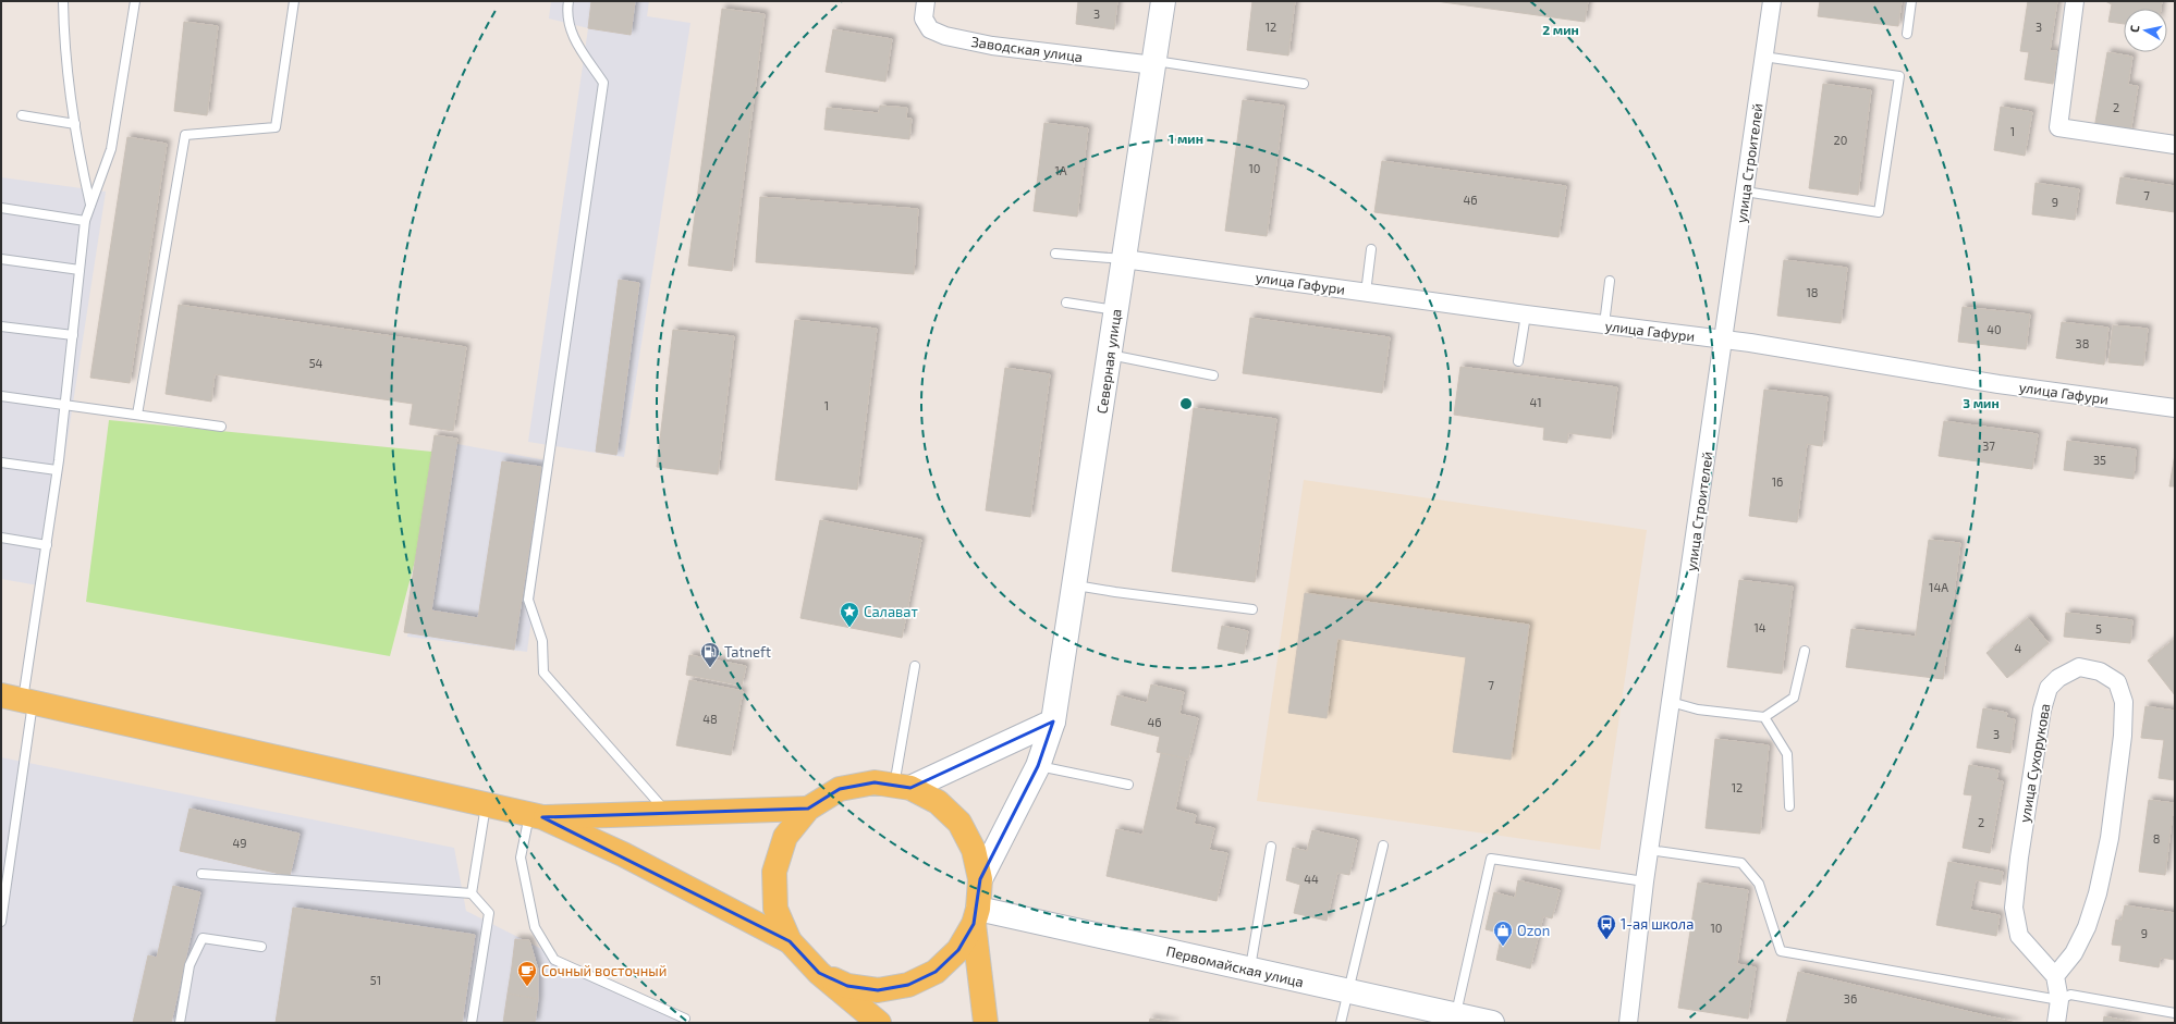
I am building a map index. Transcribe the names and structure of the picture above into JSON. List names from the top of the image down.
{
  "streets": {
    "street": [
      "Заводская улица",
      "улица Строителей",
      "улица Гафури",
      "Северная улица",
      "улица Сухорукова",
      "Первомайская улица"
    ]
  },
  "crossings": [
    ["Заводская улица", "Северная улица"],
    ["улица Строителей", "улица Гафури"],
    ["улица Гафури", "Северная улица"]
  ],
  "places": {
    "place": ["Салават"],
    "fuel station": ["Tatneft"],
    "bus stop": ["1-ая школа"],
    "shop": ["Ozon"],
    "cafe": ["Сочный восточный"]
  },
  "house_numbers": [
    "3",
    "12",
    "3",
    "2",
    "1",
    "20",
    "10",
    "1А",
    "7",
    "46",
    "9",
    "18",
    "40",
    "38",
    "54",
    "41",
    "1",
    "37",
    "35",
    "16",
    "14А",
    "14",
    "5",
    "4",
    "7",
    "48",
    "46",
    "3",
    "12",
    "2",
    "8",
    "49",
    "44",
    "10",
    "9",
    "51",
    "36"
  ],
  "north": "left",
  "rings": ["2 мин", "1 мин", "3 мин"]
}
